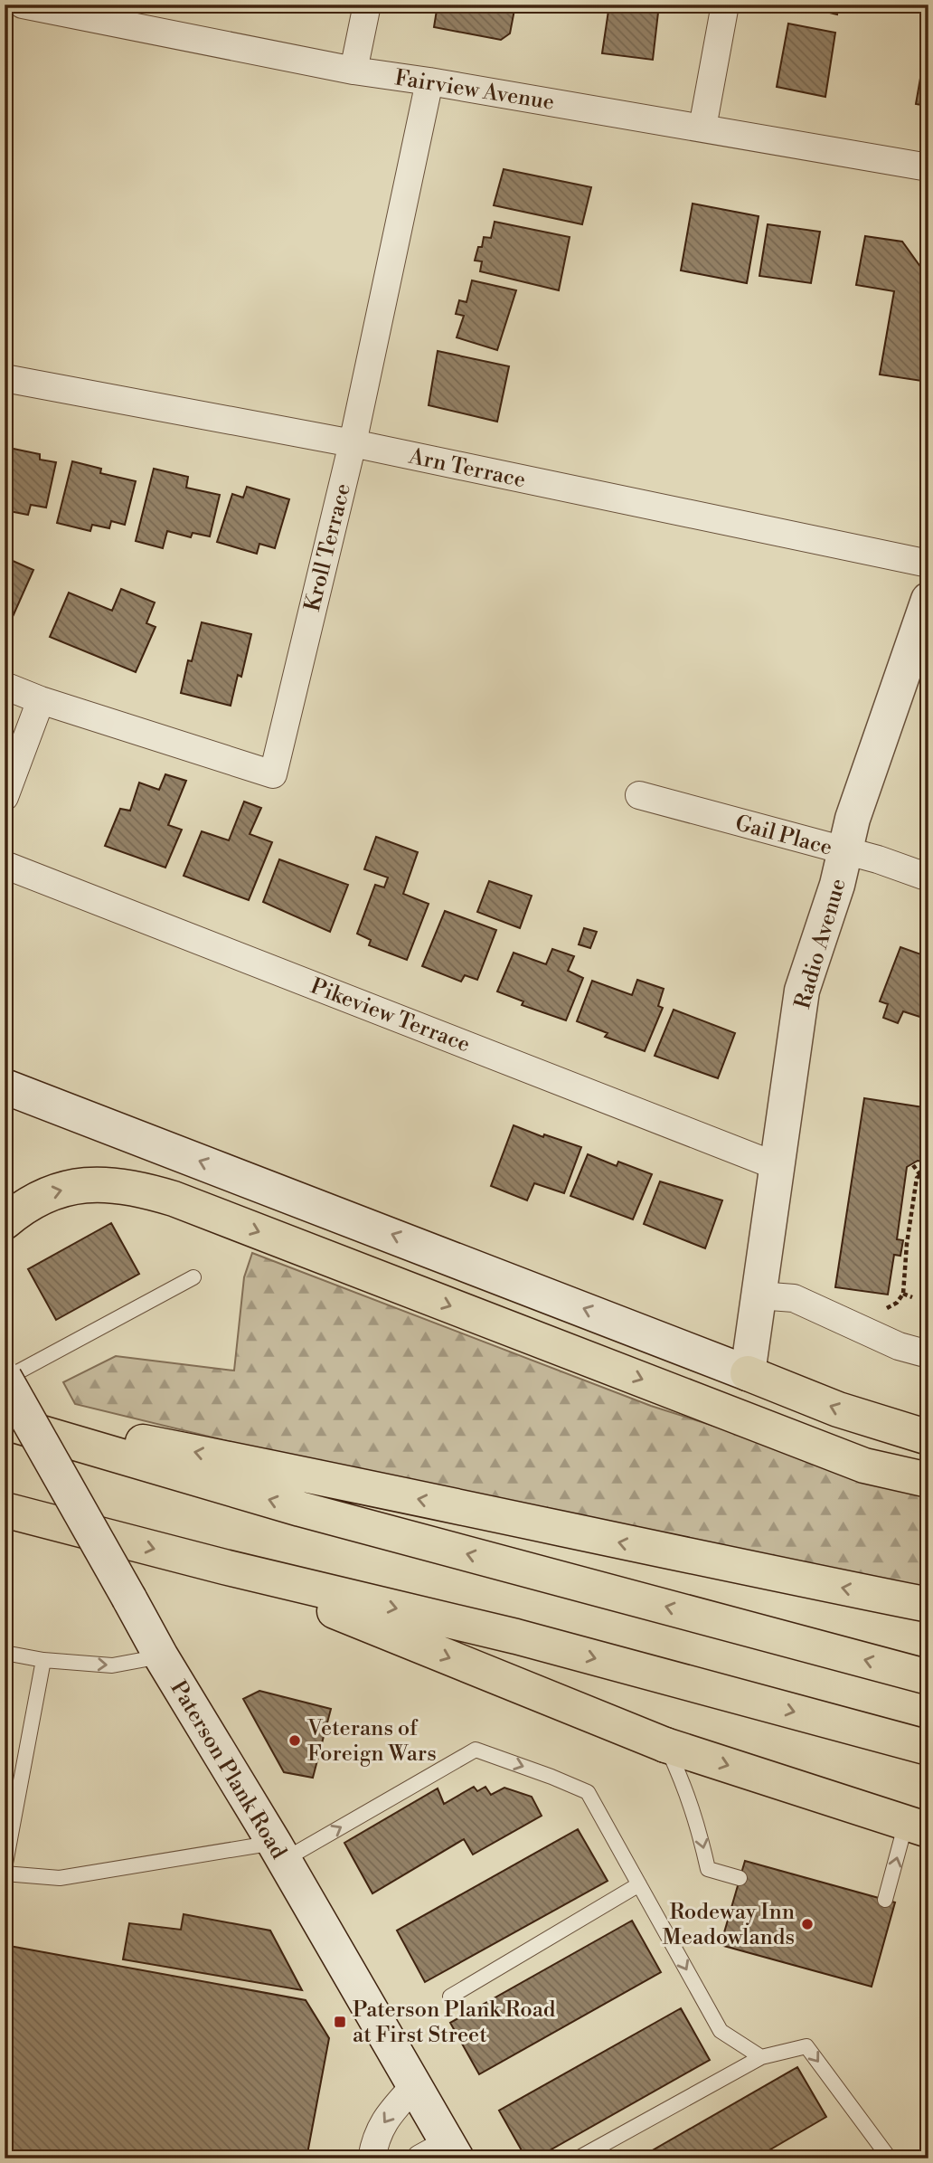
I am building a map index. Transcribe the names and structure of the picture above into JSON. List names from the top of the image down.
{
  "streets": {
    "main road": ["Radio Avenue", "Paterson Plank Road"],
    "street": [
      "Fairview Avenue",
      "Arn Terrace",
      "Kroll Terrace",
      "Gail Place",
      "Pikeview Terrace"
    ]
  },
  "crossings": [
    ["Fairview Avenue", "Kroll Terrace"],
    ["Arn Terrace", "Kroll Terrace"],
    ["Gail Place", "Radio Avenue"],
    ["Radio Avenue", "Pikeview Terrace"]
  ],
  "places": {
    "other": ["Veterans of Foreign Wars", "Rodeway Inn Meadowlands"],
    "transit": ["Paterson Plank Road at First Street"]
  }
}
